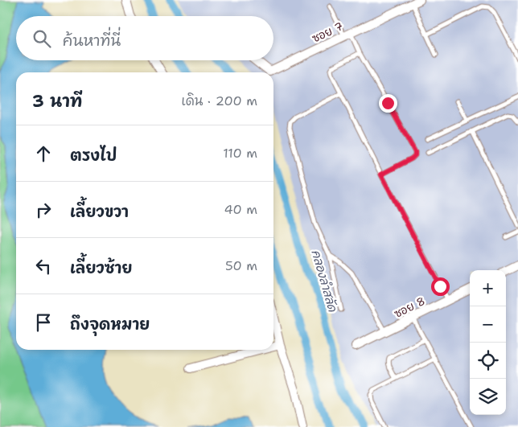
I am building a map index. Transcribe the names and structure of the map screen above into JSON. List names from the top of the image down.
{
  "streets": {
    "street": ["ซอย 7", "ซอย 8"]
  },
  "water": ["คลองลำสลัด"],
  "page": {
    "search": "ค้นหาที่นี่",
    "heading": ["3 นาที", "เดิน · 200 m"],
    "list": [
      ["ตรงไป", "110 m"],
      ["เลี้ยวขวา", "40 m"],
      ["เลี้ยวซ้าย", "50 m"],
      "ถึงจุดหมาย"
    ],
    "map_buttons": ["+", "−"]
  }
}
